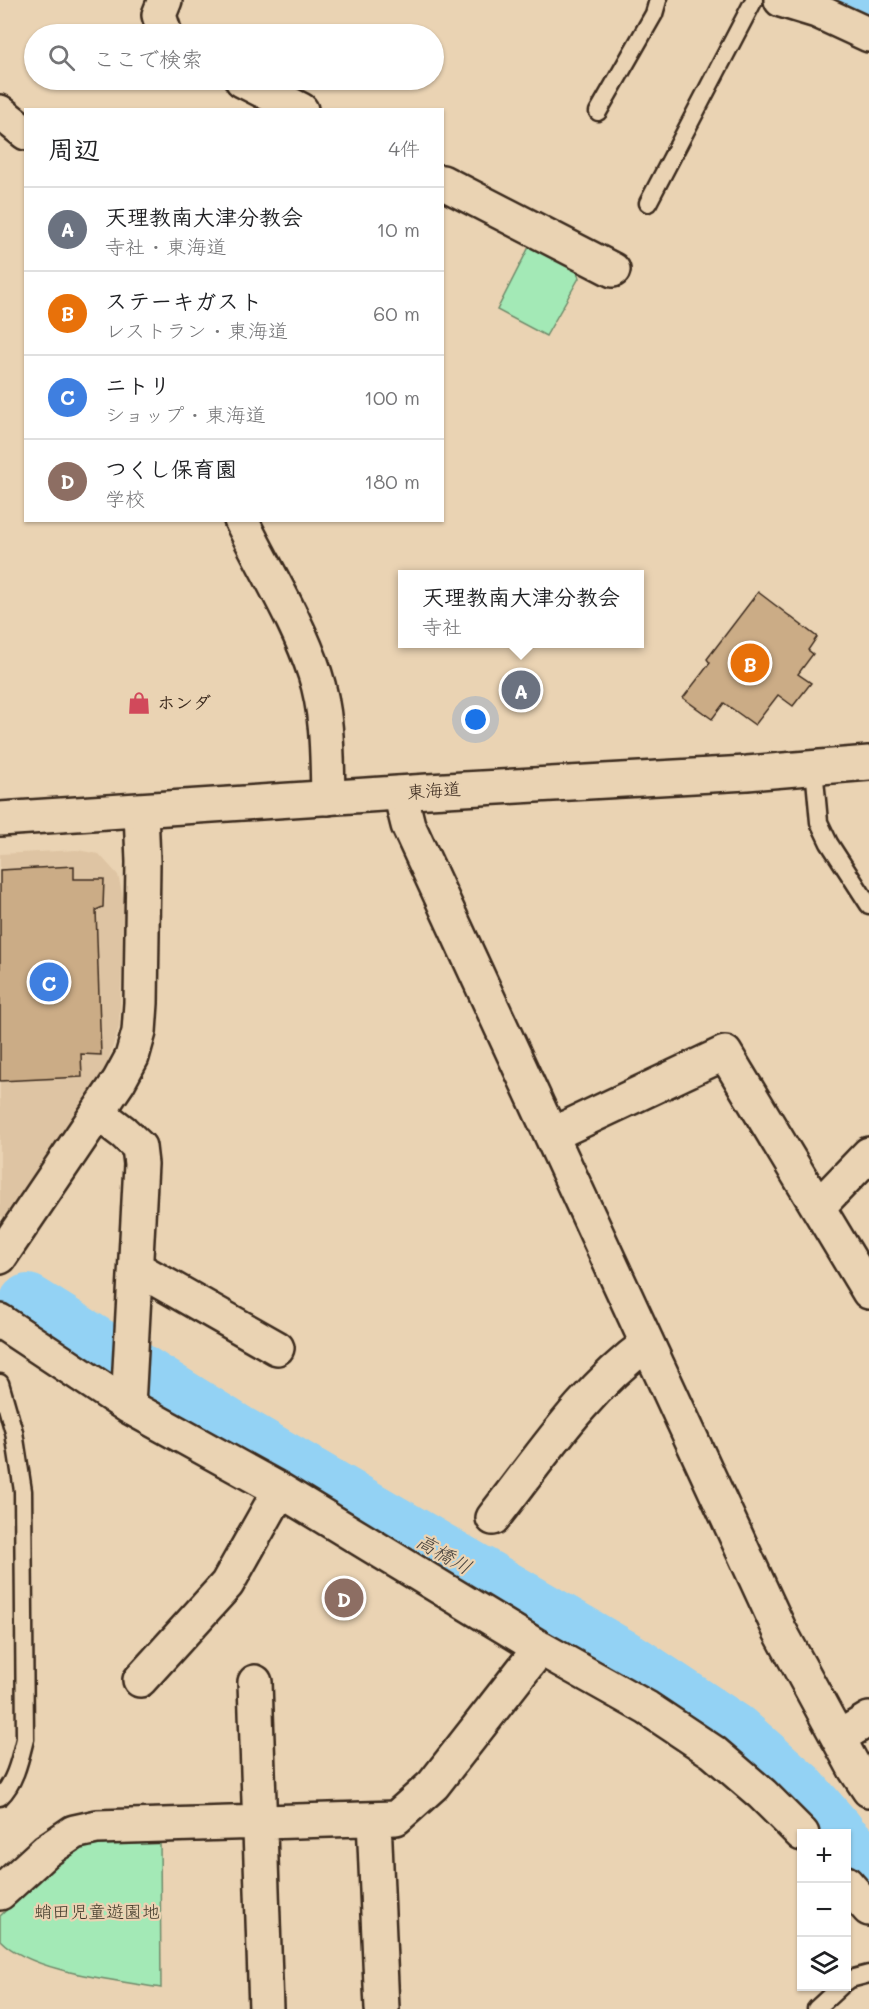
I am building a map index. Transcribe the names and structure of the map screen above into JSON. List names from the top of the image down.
{
  "streets": {
    "main road": ["東海道"]
  },
  "water": ["高橋川"],
  "parks": ["蛸田児童遊園地"],
  "places": {
    "shop": ["ホンダ"]
  },
  "page": {
    "search": "ここで検索",
    "heading": ["周辺", "4件"],
    "list": [
      {
        "mark": "A",
        "name": "天理教南大津分教会",
        "note": "寺社 · 東海道",
        "value": "10 m"
      },
      {
        "mark": "B",
        "name": "ステーキガスト",
        "note": "レストラン · 東海道",
        "value": "60 m"
      },
      {
        "mark": "C",
        "name": "ニトリ",
        "note": "ショップ · 東海道",
        "value": "100 m"
      },
      {
        "mark": "D",
        "name": "つくし保育園",
        "note": "学校",
        "value": "180 m"
      }
    ],
    "popup": ["天理教南大津分教会", "寺社"],
    "pins": [
      "B",
      "A",
      "C",
      "D"
    ],
    "map_buttons": ["+", "−"]
  }
}
